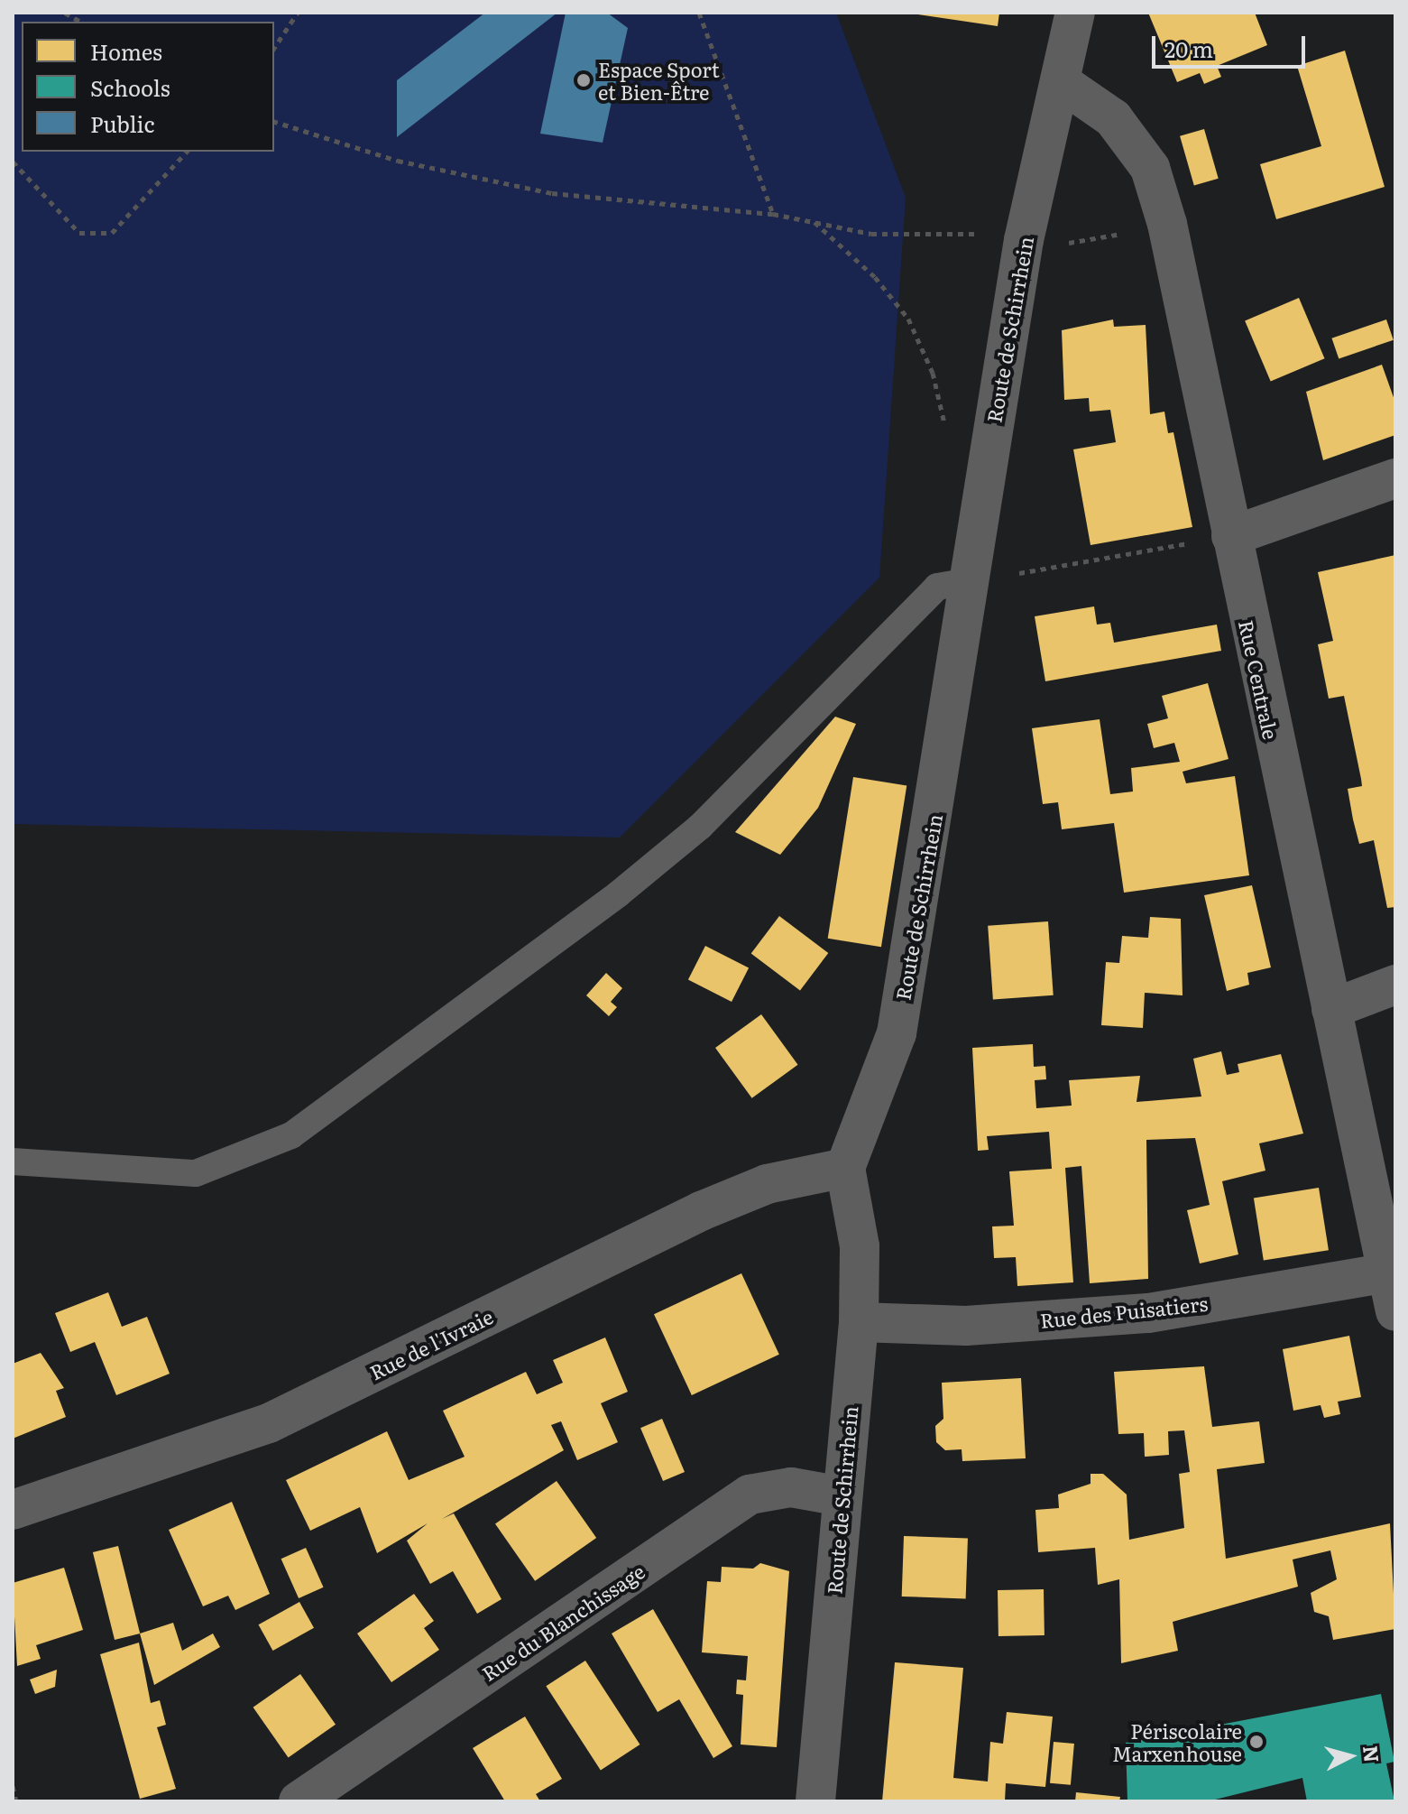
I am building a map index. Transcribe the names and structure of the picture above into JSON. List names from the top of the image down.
{
  "streets": {
    "street": [
      "Route de Schirrhein",
      "Rue Centrale",
      "Rue des Puisatiers",
      "Rue de l'Ivraie",
      "Rue du Blanchissage"
    ]
  },
  "crossings": [
    ["Route de Schirrhein", "Rue Centrale"],
    ["Route de Schirrhein", "Rue des Puisatiers"],
    ["Route de Schirrhein", "Rue de l'Ivraie"],
    ["Route de Schirrhein", "Rue du Blanchissage"],
    ["Rue Centrale", "Rue des Puisatiers"]
  ],
  "places": ["Espace Sport et Bien-Être", "Périscolaire Marxenhouse"],
  "legend": ["Homes", "Schools", "Public"],
  "scale_bar": "20 m",
  "north": "right"
}
